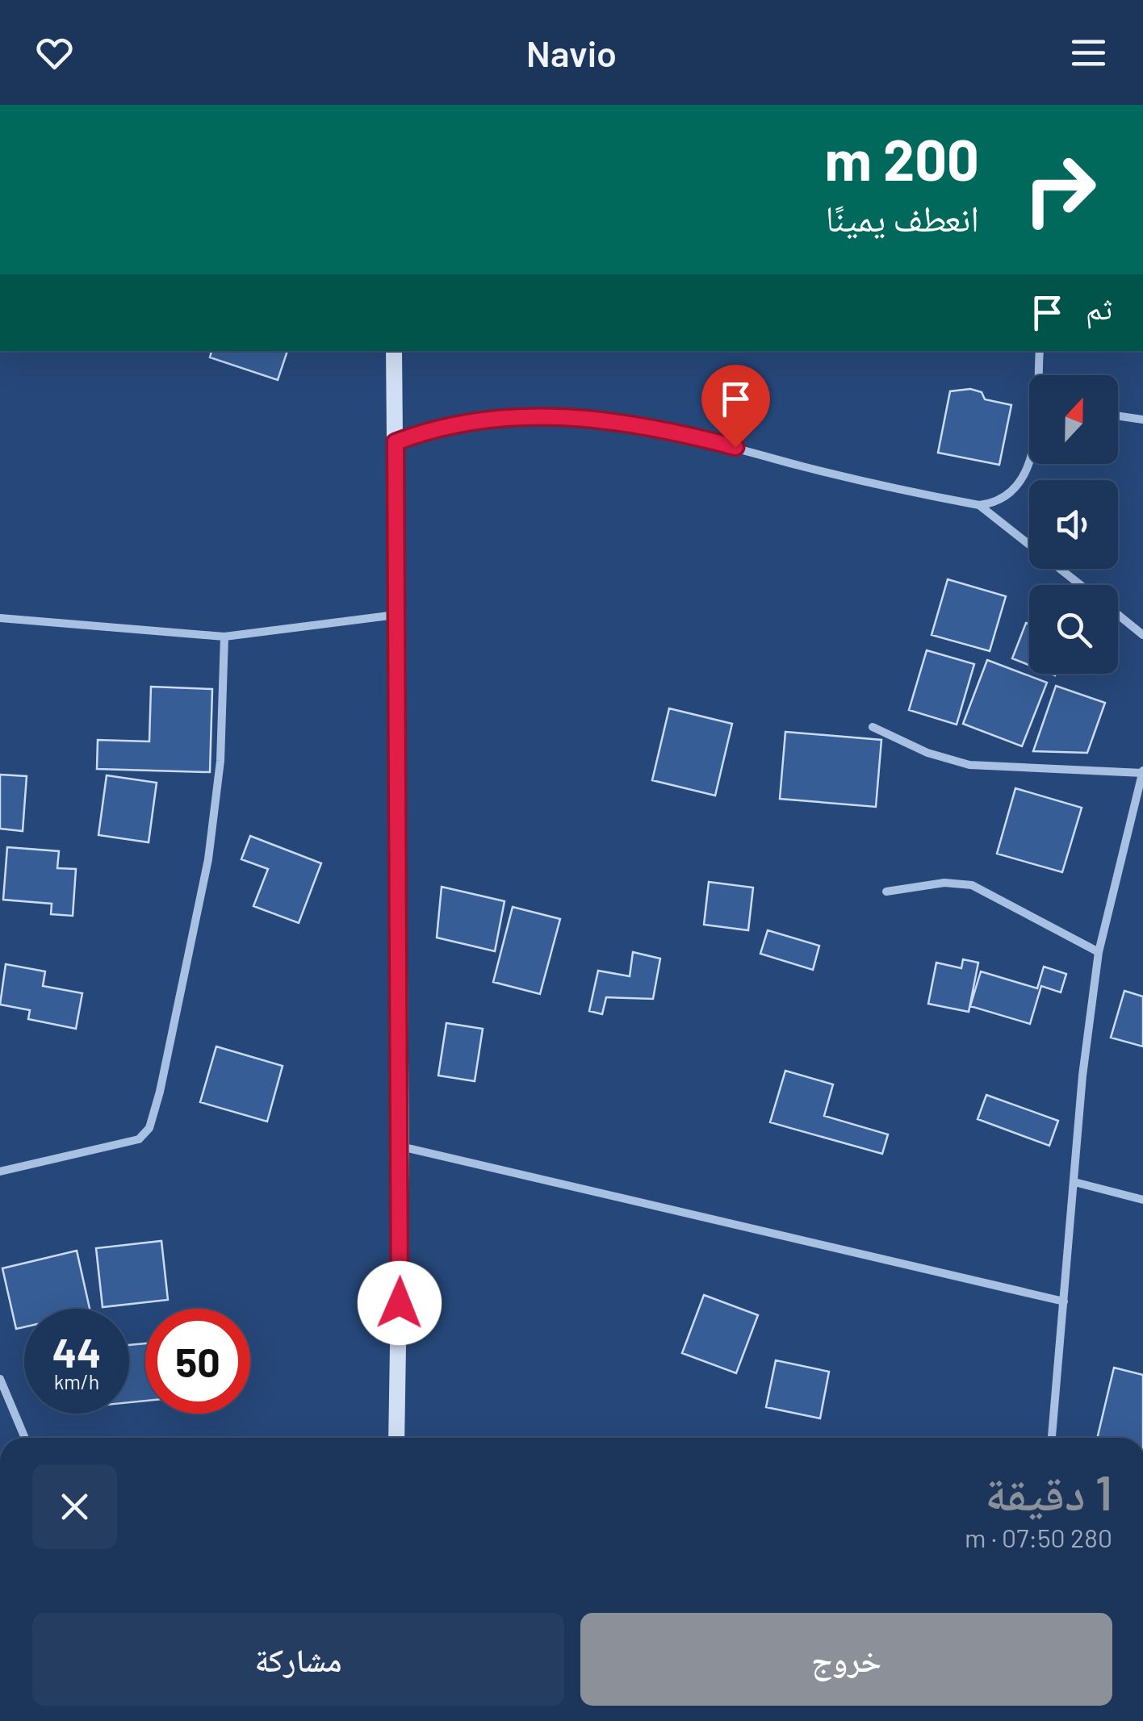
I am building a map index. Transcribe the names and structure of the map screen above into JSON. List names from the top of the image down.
{
  "north": "top",
  "page": {
    "header": "Navio",
    "turn": ["200 m", "انعطف يمينًا"],
    "then": "ثم",
    "speed": "44 km/h",
    "limit": "50",
    "heading": ["1 دقيقة", "280 m · 07:50"],
    "buttons": ["خروج", "مشاركة"]
  }
}
